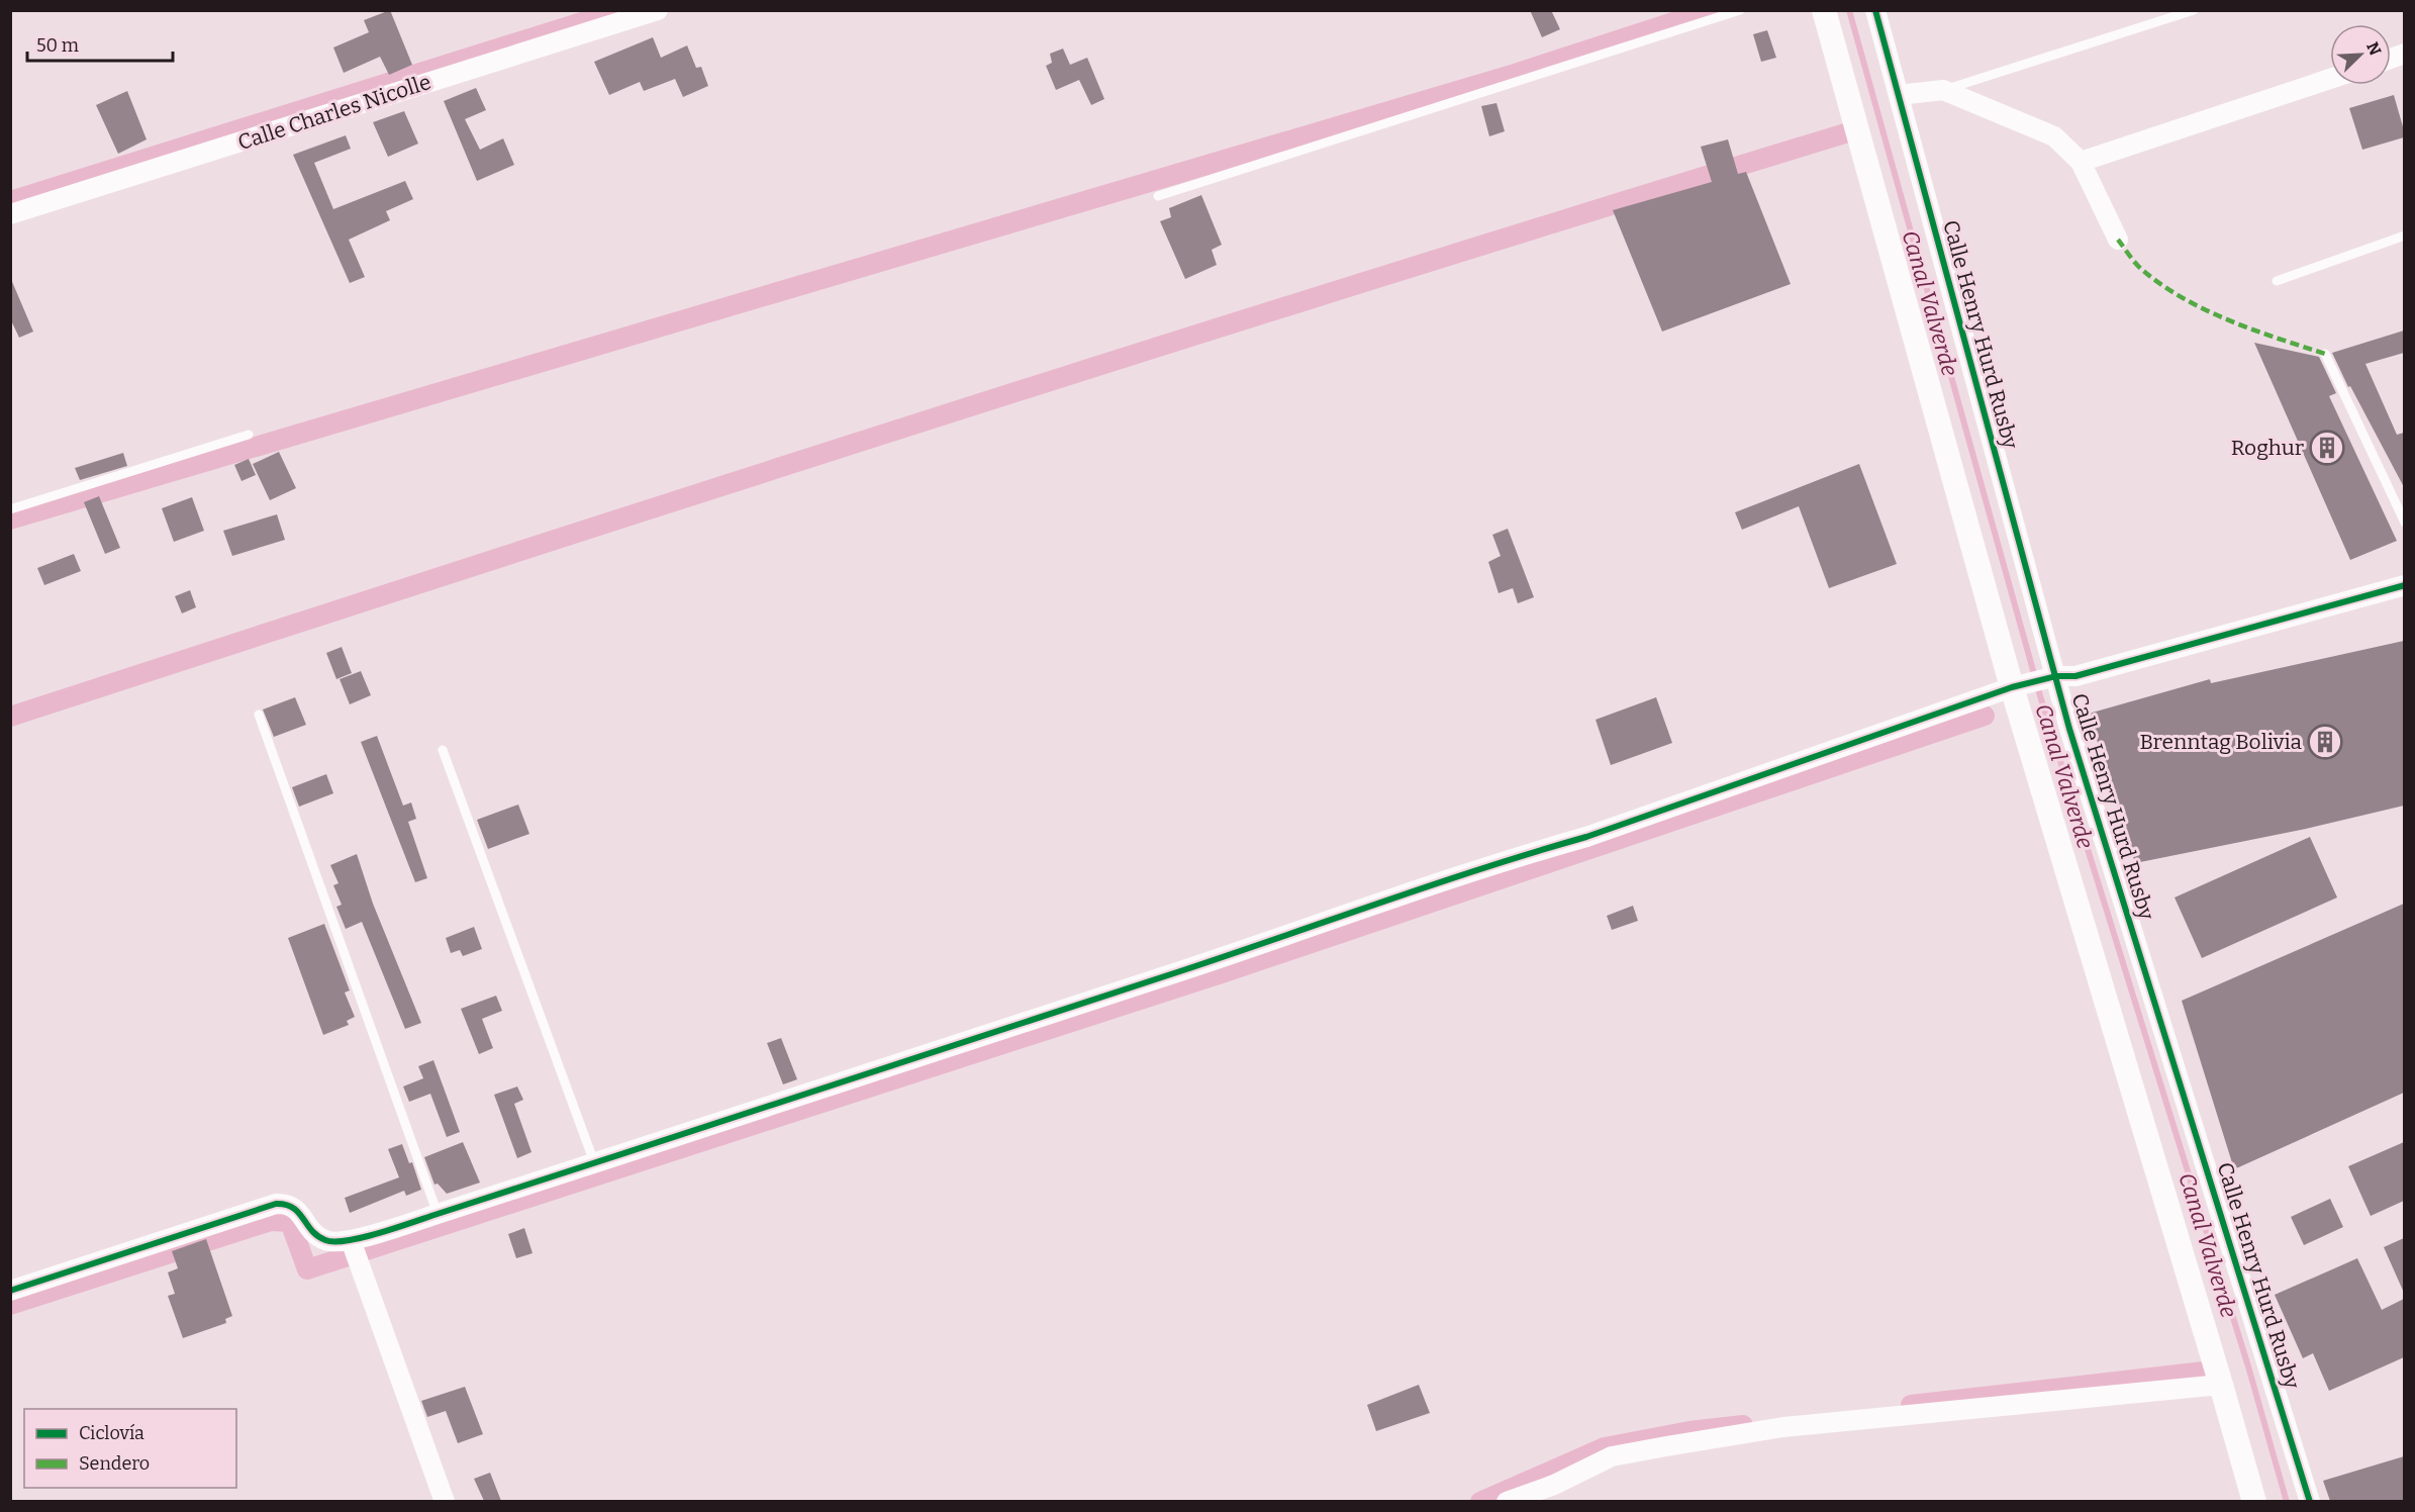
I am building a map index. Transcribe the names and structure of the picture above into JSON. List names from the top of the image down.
{
  "streets": {
    "street": ["Calle Charles Nicolle", "Calle Henry Hurd Rusby"]
  },
  "water": ["Canal Valverde"],
  "places": {
    "building": ["Roghur", "Brenntag Bolivia"]
  },
  "legend": ["Ciclovía", "Sendero"],
  "scale_bar": "50 m",
  "north": "top right"
}
